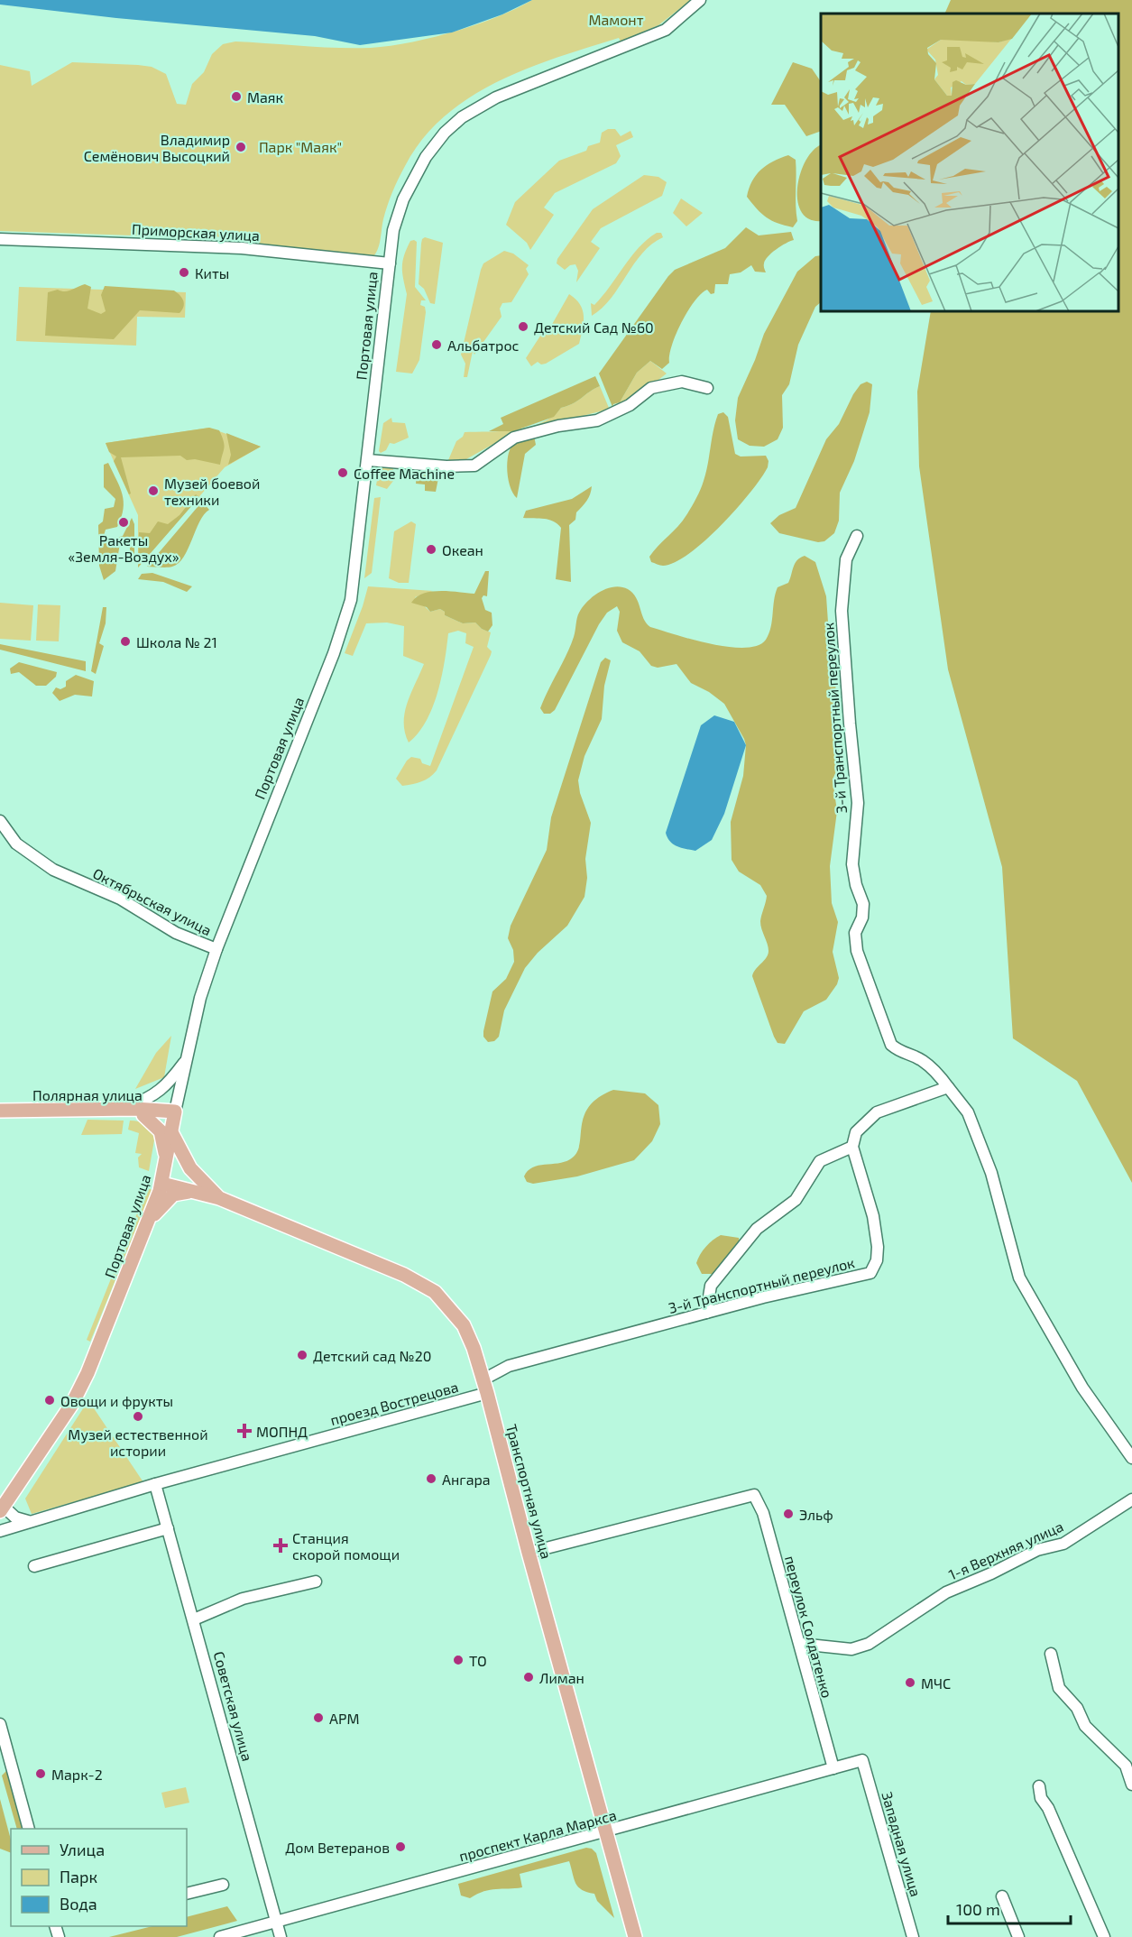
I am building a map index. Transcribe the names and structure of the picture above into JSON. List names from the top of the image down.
{
  "streets": {
    "main road": ["Портовая улица", "Полярная улица", "Транспортная улица"],
    "street": [
      "Приморская улица",
      "3-й Транспортный переулок",
      "Октябрьская улица",
      "проезд Вострецова",
      "1-я Верхняя улица",
      "переулок Солдатенко",
      "Советская улица",
      "проспект Карла Маркса",
      "Западная улица"
    ]
  },
  "crossings": [
    ["Приморская улица", "Портовая улица"],
    ["Портовая улица", "Октябрьская улица"],
    ["Портовая улица", "Полярная улица"],
    ["Портовая улица", "Транспортная улица"],
    ["3-й Транспортный переулок", "проезд Вострецова"],
    ["3-й Транспортный переулок", "Транспортная улица"],
    ["проезд Вострецова", "Транспортная улица"],
    ["проезд Вострецова", "Советская улица"],
    ["Транспортная улица", "переулок Солдатенко"],
    ["Транспортная улица", "проспект Карла Маркса"],
    ["1-я Верхняя улица", "переулок Солдатенко"],
    ["переулок Солдатенко", "проспект Карла Маркса"],
    ["Советская улица", "проспект Карла Маркса"],
    ["проспект Карла Маркса", "Западная улица"]
  ],
  "parks": ["Мамонт", "Парк \"Маяк\""],
  "places": {
    "other": [
      "Маяк",
      "Владимир Семёнович Высоцкий",
      "Киты",
      "Детский Сад №60",
      "Альбатрос",
      "Coffee Machine",
      "Музей боевой техники",
      "Ракеты «Земля-Воздух»",
      "Океан",
      "Школа № 21",
      "Детский сад №20",
      "Овощи и фрукты",
      "Музей естественной истории",
      "Ангара",
      "Эльф",
      "ТО",
      "Лиман",
      "МЧС",
      "АРМ",
      "Марк-2",
      "Дом Ветеранов"
    ],
    "health": ["МОПНД", "Станция скорой помощи"]
  },
  "legend": ["Улица", "Парк", "Вода"],
  "scale_bar": "100 m"
}
